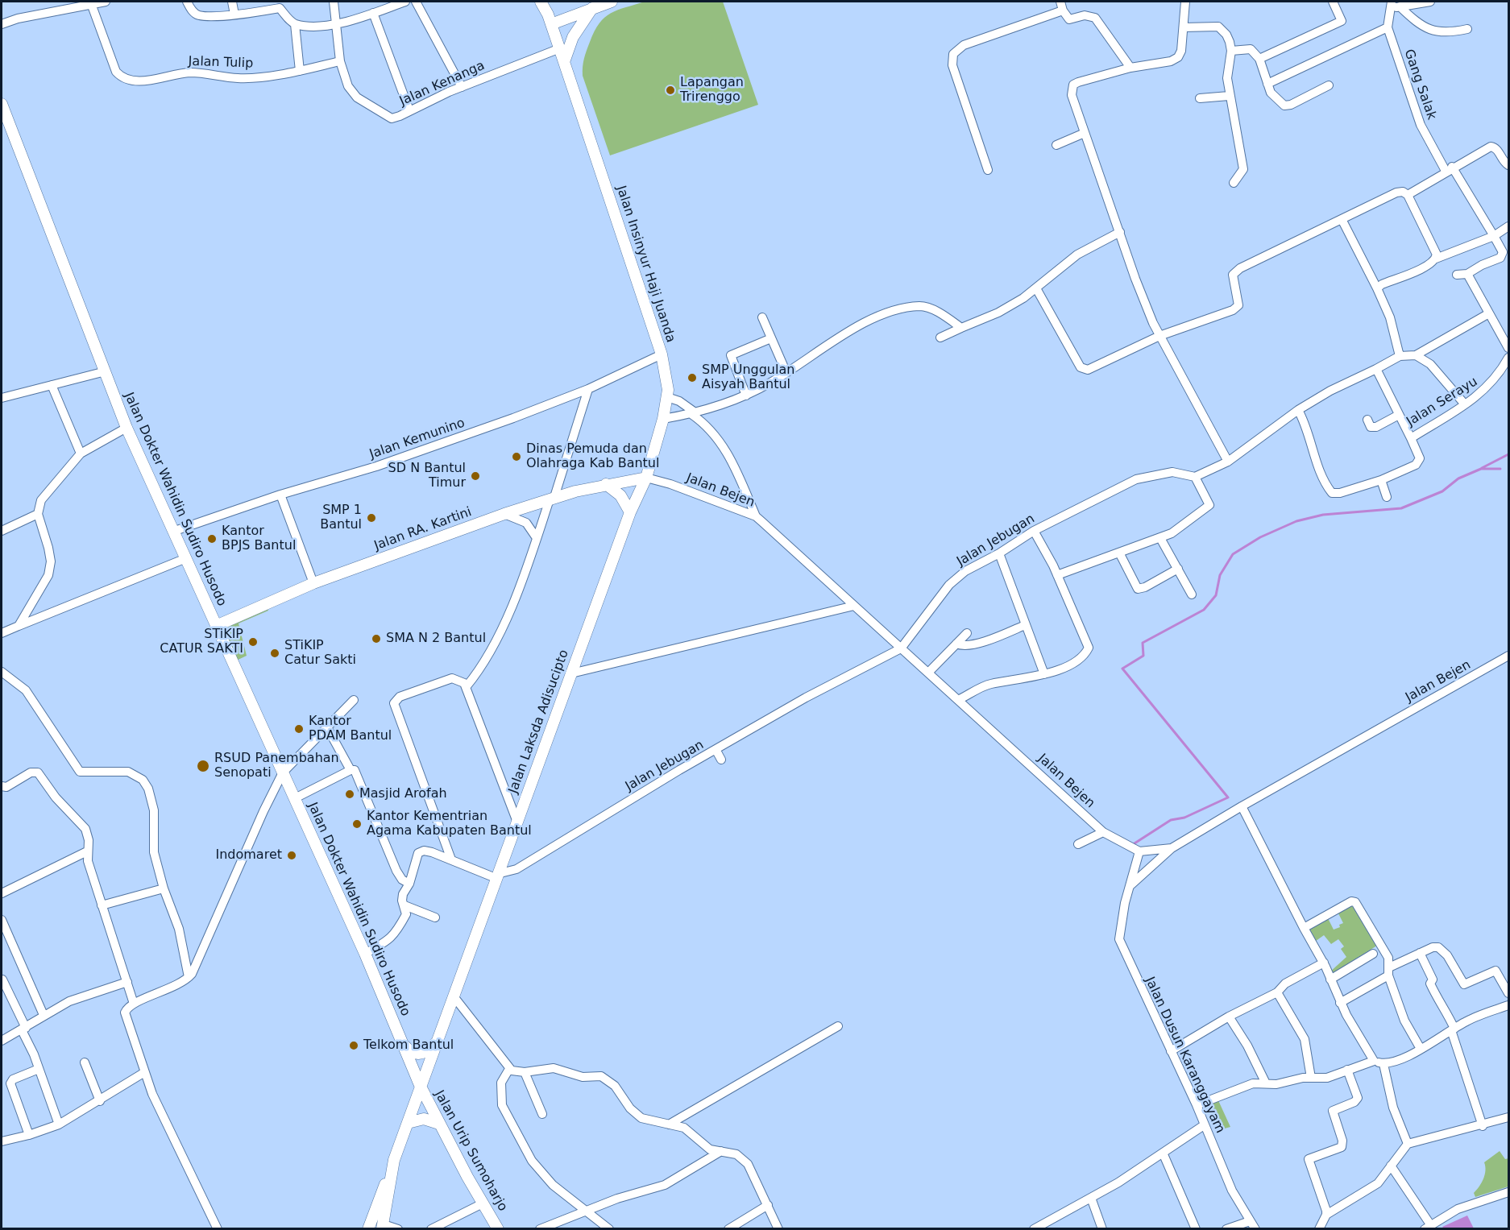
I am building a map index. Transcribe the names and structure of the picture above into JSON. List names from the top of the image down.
{
  "streets": {
    "main road": [
      "Jalan Insinyur Haji Juanda",
      "Jalan Dokter Wahidin Sudiro Husodo",
      "Jalan RA. Kartini",
      "Jalan Laksda Adisucipto",
      "Jalan Urip Sumoharjo"
    ],
    "street": [
      "Jalan Tulip",
      "Jalan Kenanga",
      "Gang Salak",
      "Jalan Serayu",
      "Jalan Kemunino",
      "Jalan Bejen",
      "Jalan Jebugan",
      "Jalan Dusun Karanggayam"
    ]
  },
  "crossings": [
    ["Jalan Tulip", "Jalan Kenanga"],
    ["Jalan Kenanga", "Jalan Insinyur Haji Juanda"],
    ["Jalan Insinyur Haji Juanda", "Jalan Kemunino"],
    ["Jalan Insinyur Haji Juanda", "Jalan Bejen"],
    ["Jalan Insinyur Haji Juanda", "Jalan RA. Kartini"],
    ["Jalan Insinyur Haji Juanda", "Jalan Laksda Adisucipto"],
    ["Jalan Kemunino", "Jalan Dokter Wahidin Sudiro Husodo"],
    ["Jalan Bejen", "Jalan RA. Kartini"],
    ["Jalan Bejen", "Jalan Jebugan"],
    ["Jalan Bejen", "Jalan Laksda Adisucipto"],
    ["Jalan Bejen", "Jalan Dusun Karanggayam"],
    ["Jalan Dokter Wahidin Sudiro Husodo", "Jalan RA. Kartini"],
    ["Jalan Dokter Wahidin Sudiro Husodo", "Jalan Laksda Adisucipto"],
    ["Jalan Dokter Wahidin Sudiro Husodo", "Jalan Urip Sumoharjo"],
    ["Jalan RA. Kartini", "Jalan Laksda Adisucipto"],
    ["Jalan Jebugan", "Jalan Laksda Adisucipto"],
    ["Jalan Laksda Adisucipto", "Jalan Urip Sumoharjo"]
  ],
  "places": [
    "Lapangan Trirenggo",
    "SMP Unggulan Aisyah Bantul",
    "Dinas Pemuda dan Olahraga Kab Bantul",
    "SD N Bantul Timur",
    "SMP 1 Bantul",
    "Kantor BPJS Bantul",
    "SMA N 2 Bantul",
    "STiKIP CATUR SAKTI",
    "STiKIP Catur Sakti",
    "Kantor PDAM Bantul",
    "RSUD Panembahan Senopati",
    "Masjid Arofah",
    "Kantor Kementrian Agama Kabupaten Bantul",
    "Indomaret",
    "Telkom Bantul"
  ]
}
